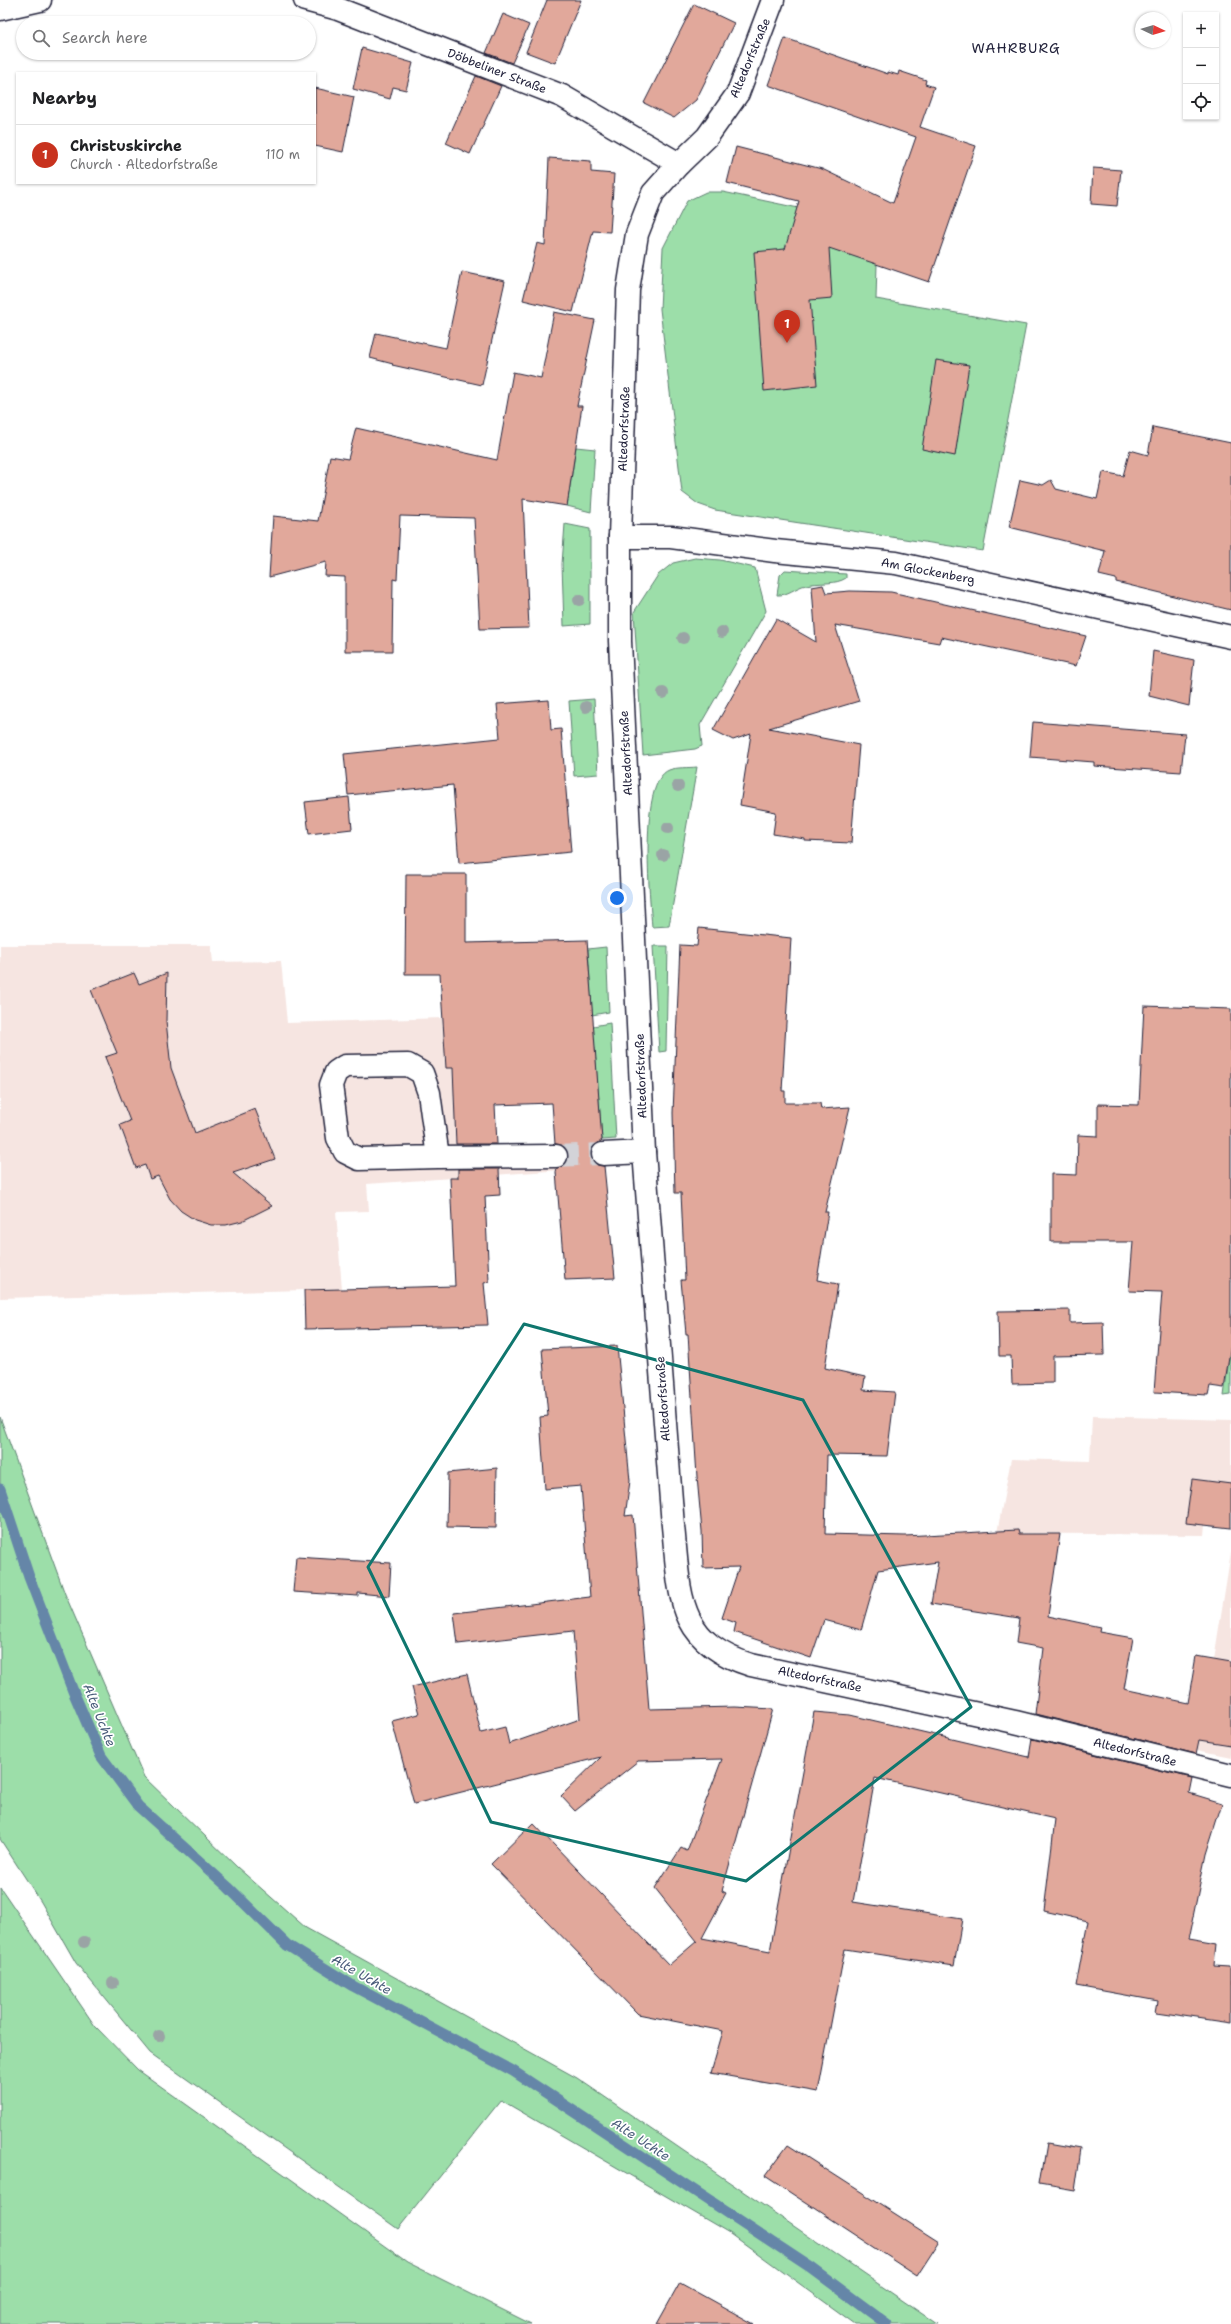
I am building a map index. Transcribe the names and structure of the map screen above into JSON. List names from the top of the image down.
{
  "streets": {
    "street": ["Altedorfstraße", "Döbbeliner Straße", "Am Glockenberg"]
  },
  "crossings": [
    ["Altedorfstraße", "Döbbeliner Straße"],
    ["Altedorfstraße", "Am Glockenberg"]
  ],
  "districts": ["WAHRBURG"],
  "water": ["Alte Uchte"],
  "north": "right",
  "page": {
    "map_buttons": ["+", "−"],
    "search": "Search here",
    "heading": "Nearby",
    "list": [
      {
        "mark": "1",
        "name": "Christuskirche",
        "note": "Church · Altedorfstraße",
        "value": "110 m"
      }
    ],
    "pins": "1"
  }
}
